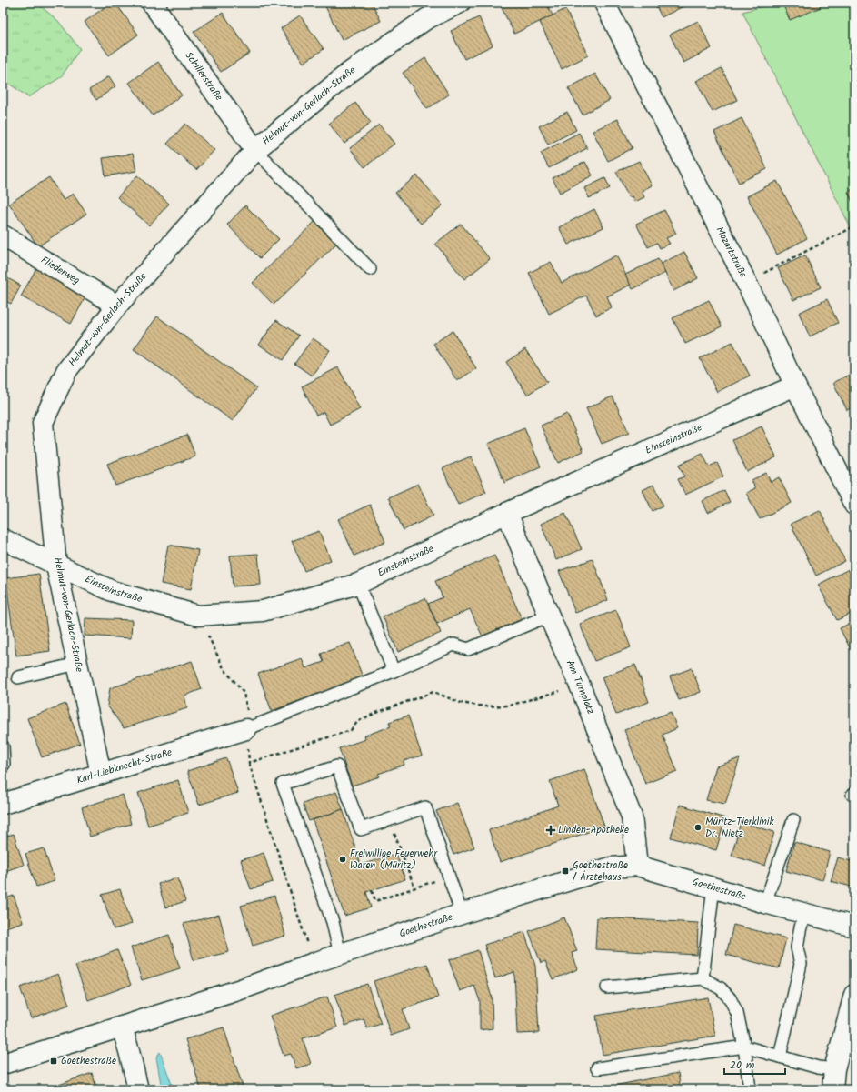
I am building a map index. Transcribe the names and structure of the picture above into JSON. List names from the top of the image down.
{
  "streets": {
    "street": [
      "Schillerstraße",
      "Helmut-von-Gerlach-Straße",
      "Mozartstraße",
      "Fliederweg",
      "Einsteinstraße",
      "Am Turnplatz",
      "Karl-Liebknecht-Straße",
      "Goethestraße"
    ]
  },
  "crossings": [
    ["Schillerstraße", "Helmut-von-Gerlach-Straße"],
    ["Helmut-von-Gerlach-Straße", "Fliederweg"],
    ["Helmut-von-Gerlach-Straße", "Einsteinstraße"],
    ["Helmut-von-Gerlach-Straße", "Karl-Liebknecht-Straße"],
    ["Mozartstraße", "Einsteinstraße"],
    ["Einsteinstraße", "Am Turnplatz"],
    ["Am Turnplatz", "Goethestraße"]
  ],
  "places": {
    "other": ["Müritz-Tierklinik Dr. Nietz", "Freiwillige Feuerwehr Waren (Müritz)"],
    "health": ["Linden-Apotheke"],
    "transit": ["Goethestraße / Ärztehaus", "Goethestraße"]
  },
  "scale_bar": "20 m"
}
